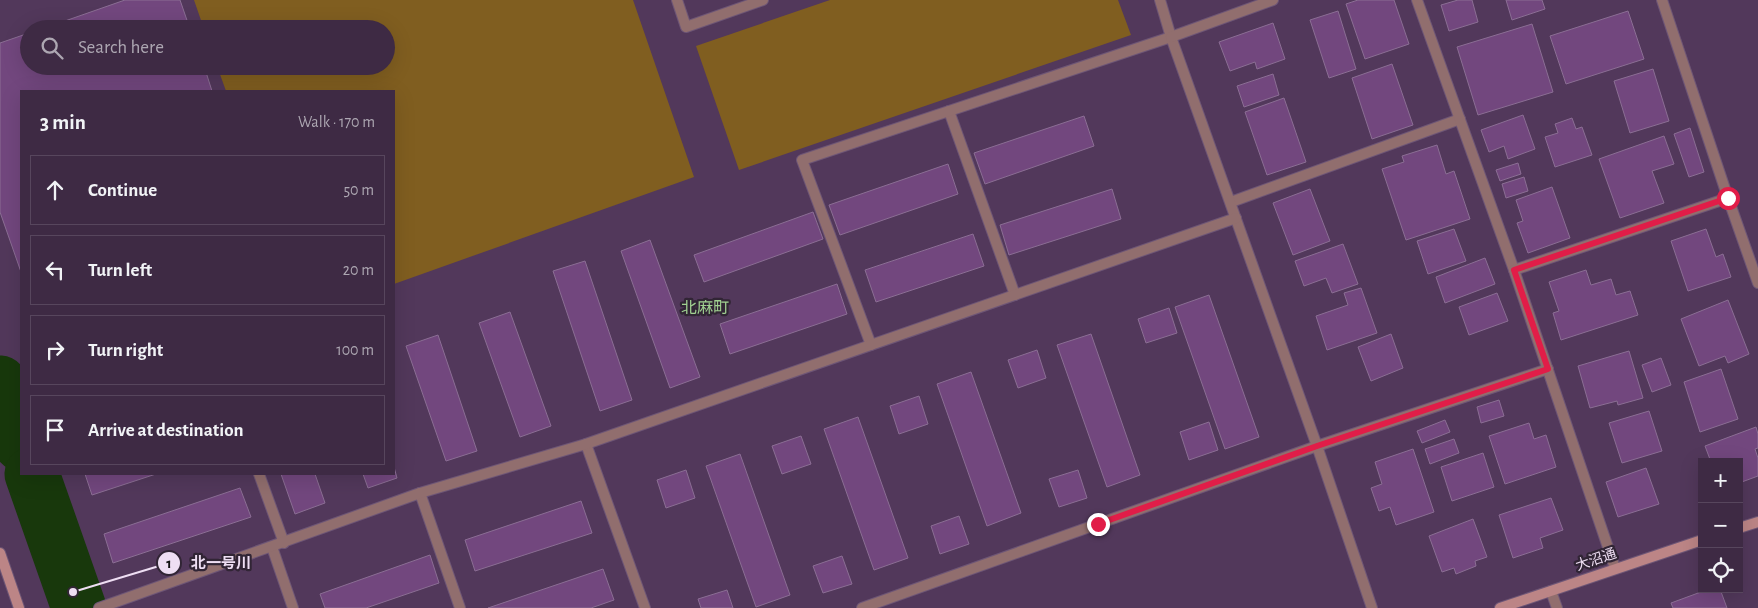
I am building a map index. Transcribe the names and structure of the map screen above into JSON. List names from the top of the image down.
{
  "streets": {
    "street": ["大沼通"]
  },
  "districts": ["北麻町"],
  "places": ["北一号川"],
  "page": {
    "search": "Search here",
    "heading": ["3 min", "Walk · 170 m"],
    "list": [
      ["Continue", "50 m"],
      ["Turn left", "20 m"],
      ["Turn right", "100 m"],
      "Arrive at destination"
    ],
    "map_buttons": ["+", "−"]
  }
}
